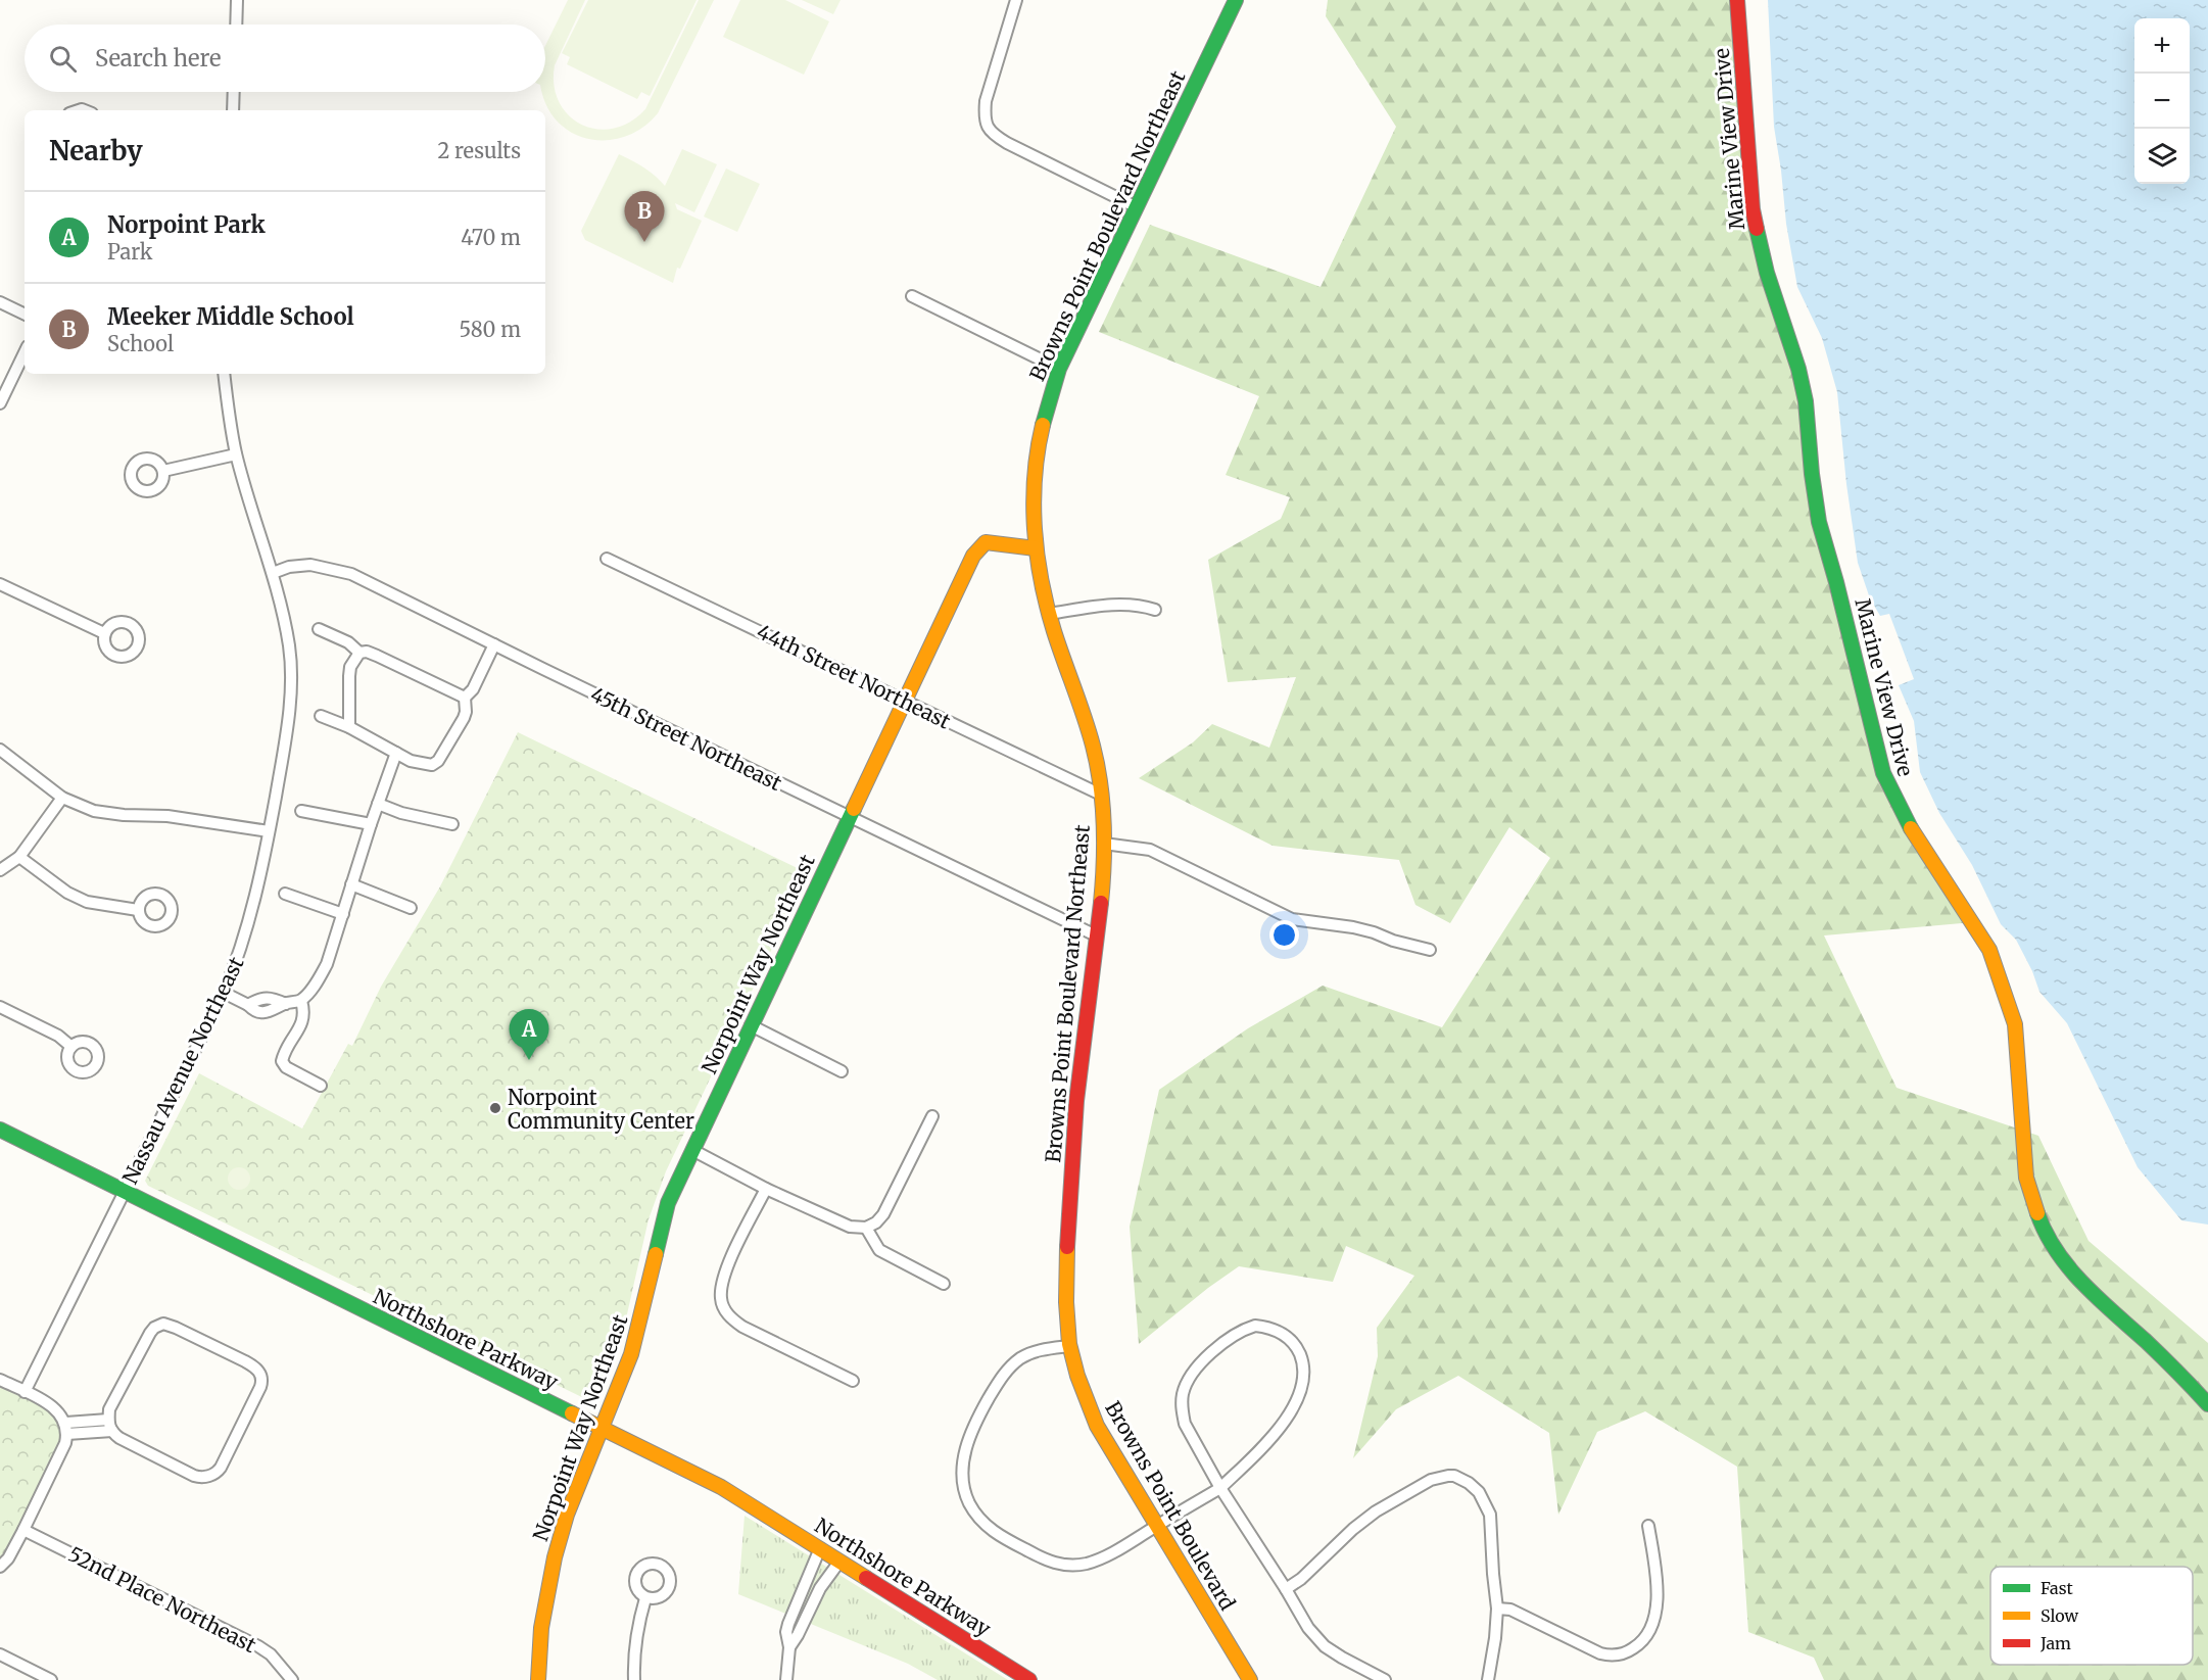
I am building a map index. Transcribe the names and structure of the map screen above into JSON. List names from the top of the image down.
{
  "streets": {
    "street": [
      "Marine View Drive",
      "Browns Point Boulevard Northeast",
      "44th Street Northeast",
      "45th Street Northeast",
      "Norpoint Way Northeast",
      "Nassau Avenue Northeast",
      "Northshore Parkway",
      "Browns Point Boulevard",
      "52nd Place Northeast"
    ]
  },
  "crossings": [
    ["Browns Point Boulevard Northeast", "44th Street Northeast"],
    ["Browns Point Boulevard Northeast", "45th Street Northeast"],
    ["Browns Point Boulevard Northeast", "Norpoint Way Northeast"],
    ["Browns Point Boulevard Northeast", "Browns Point Boulevard"],
    ["44th Street Northeast", "Norpoint Way Northeast"],
    ["45th Street Northeast", "Norpoint Way Northeast"],
    ["45th Street Northeast", "Nassau Avenue Northeast"],
    ["Norpoint Way Northeast", "Northshore Parkway"],
    ["Nassau Avenue Northeast", "Northshore Parkway"]
  ],
  "places": ["Norpoint Community Center"],
  "legend": ["Fast", "Slow", "Jam"],
  "page": {
    "map_buttons": ["+", "−"],
    "search": "Search here",
    "heading": ["Nearby", "2 results"],
    "list": [
      {
        "mark": "A",
        "name": "Norpoint Park",
        "note": "Park",
        "value": "470 m"
      },
      {
        "mark": "B",
        "name": "Meeker Middle School",
        "note": "School",
        "value": "580 m"
      }
    ],
    "pins": ["B", "A"]
  }
}
